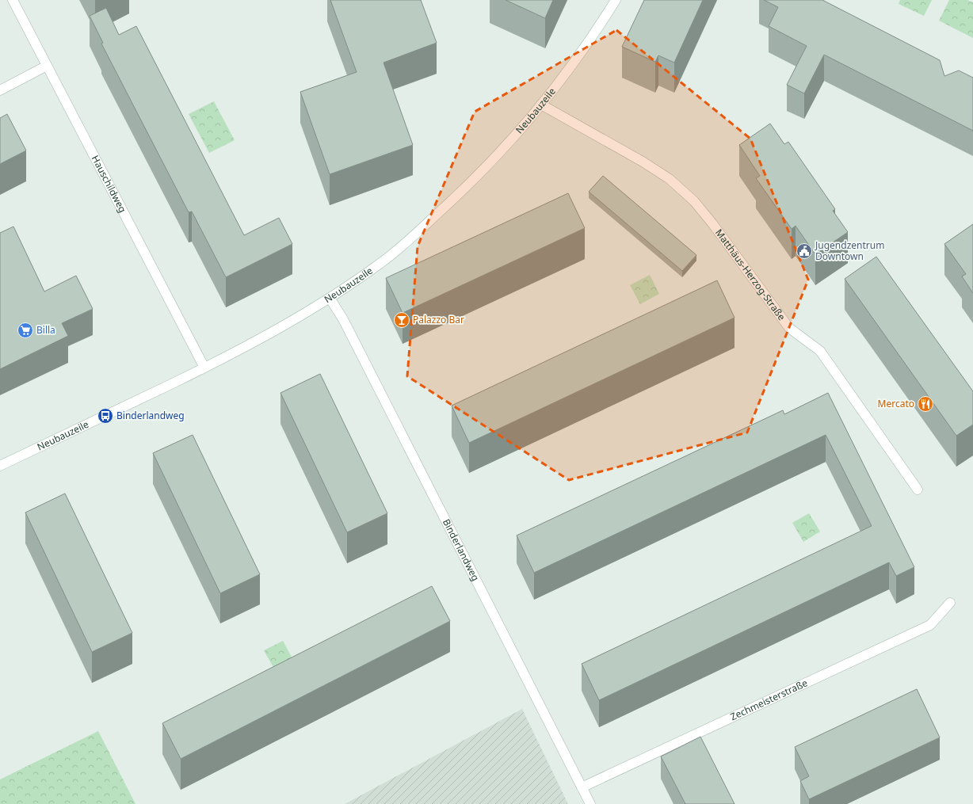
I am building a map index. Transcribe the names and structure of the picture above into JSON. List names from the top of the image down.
{
  "streets": {
    "street": [
      "Neubauzeile",
      "Hauschildweg",
      "Matthäus-Herzog-Straße",
      "Binderlandweg",
      "Zechmeisterstraße"
    ]
  },
  "crossings": [
    ["Neubauzeile", "Hauschildweg"],
    ["Neubauzeile", "Matthäus-Herzog-Straße"],
    ["Neubauzeile", "Binderlandweg"],
    ["Binderlandweg", "Zechmeisterstraße"]
  ],
  "places": {
    "public building": ["Jugendzentrum Downtown"],
    "bar": ["Palazzo Bar"],
    "supermarket": ["Billa"],
    "restaurant": ["Mercato"],
    "bus stop": ["Binderlandweg"]
  }
}
